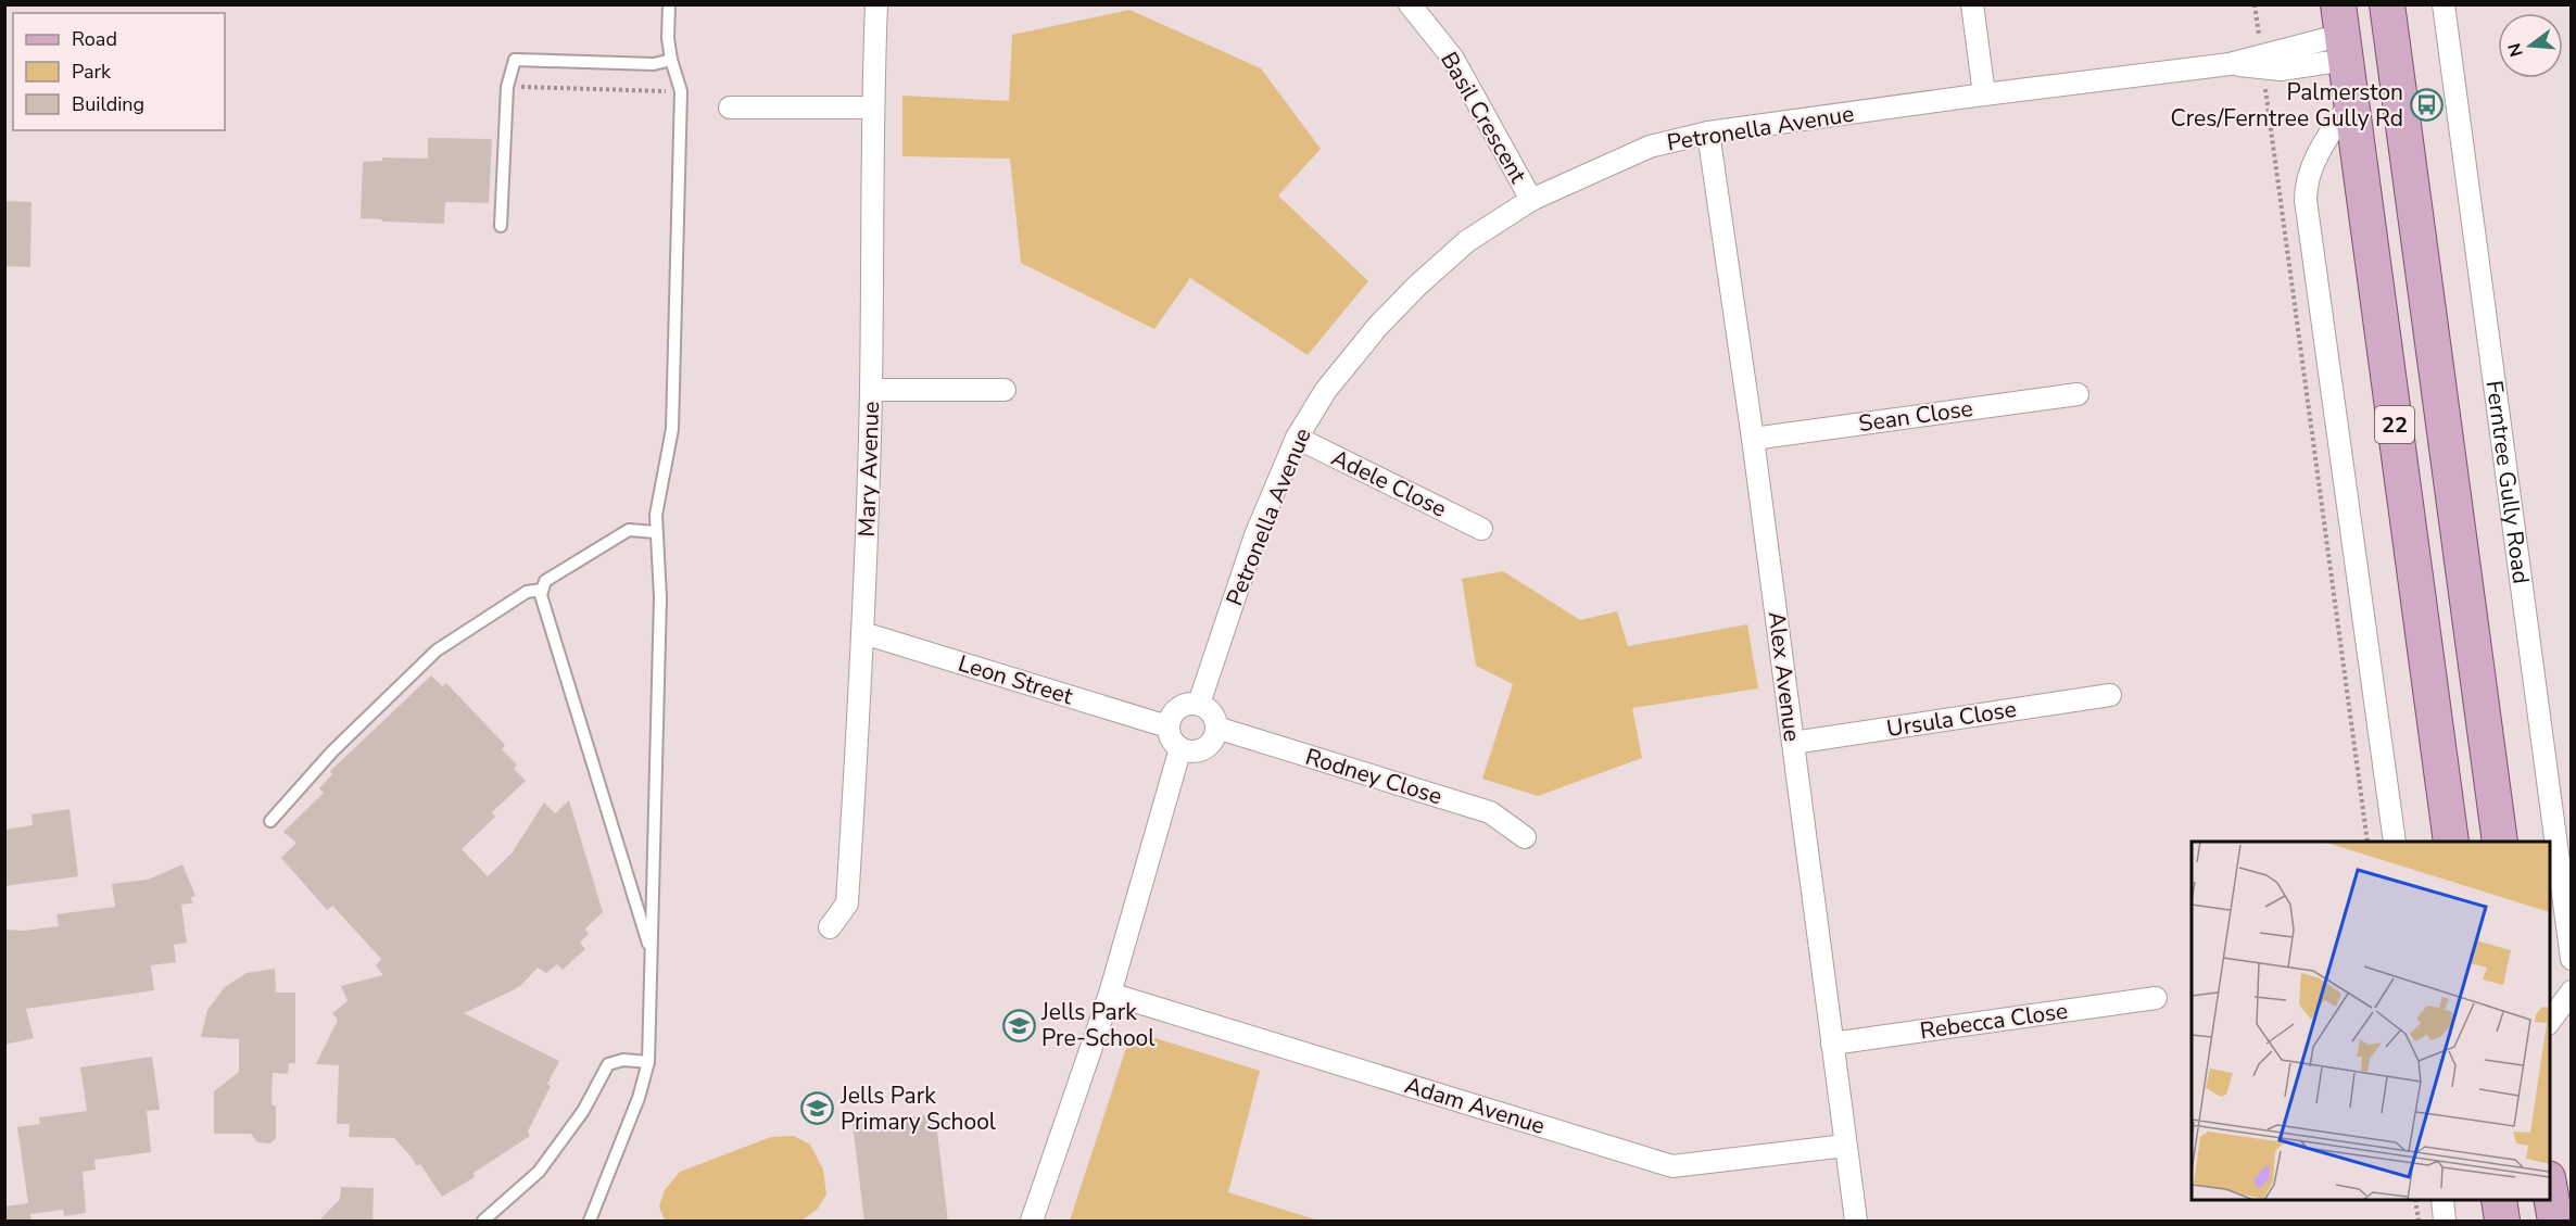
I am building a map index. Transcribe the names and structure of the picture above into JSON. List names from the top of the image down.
{
  "streets": {
    "main road": ["22"],
    "street": [
      "Basil Crescent",
      "Petronella Avenue",
      "Sean Close",
      "Mary Avenue",
      "Ferntree Gully Road",
      "Adele Close",
      "Alex Avenue",
      "Leon Street",
      "Ursula Close",
      "Rodney Close",
      "Rebecca Close",
      "Adam Avenue"
    ]
  },
  "crossings": [
    ["Basil Crescent", "Petronella Avenue"],
    ["Petronella Avenue", "22"],
    ["Petronella Avenue", "Adele Close"],
    ["Petronella Avenue", "Alex Avenue"],
    ["Petronella Avenue", "Leon Street"],
    ["Petronella Avenue", "Rodney Close"],
    ["Sean Close", "Alex Avenue"],
    ["Mary Avenue", "Leon Street"],
    ["Alex Avenue", "Ursula Close"],
    ["Alex Avenue", "Rebecca Close"],
    ["Alex Avenue", "Adam Avenue"],
    ["Leon Street", "Rodney Close"]
  ],
  "places": {
    "bus stop": ["Palmerston Cres/Ferntree Gully Rd"],
    "school or university": ["Jells Park Pre-School", "Jells Park Primary School"]
  },
  "legend": ["Road", "Park", "Building"],
  "north": "left"
}
